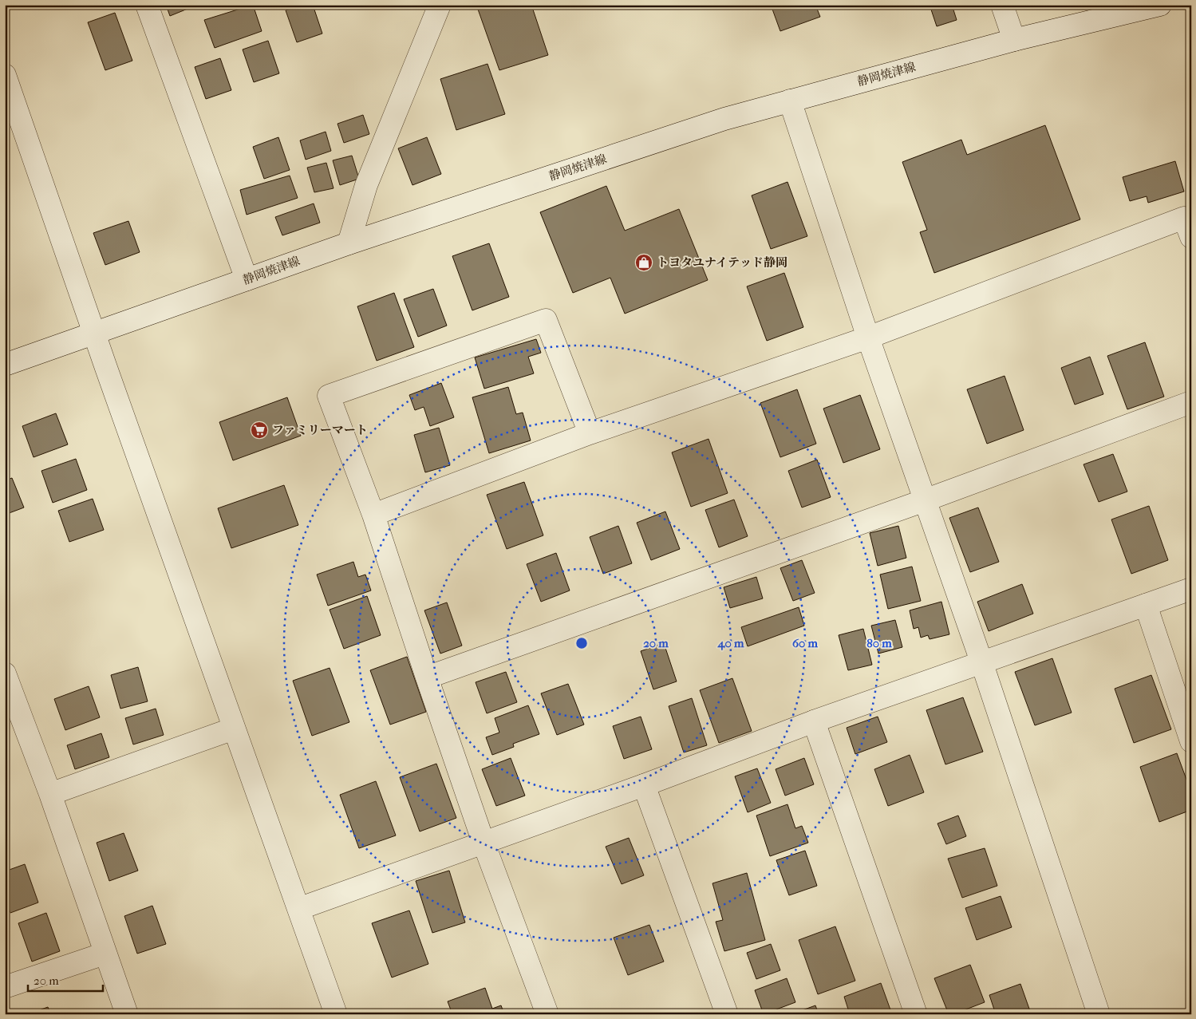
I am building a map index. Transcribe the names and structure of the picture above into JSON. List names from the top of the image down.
{
  "streets": {
    "street": ["静岡焼津線"]
  },
  "places": {
    "shop": ["トヨタユナイテッド静岡"],
    "supermarket": ["ファミリーマート"]
  },
  "scale_bar": "20 m",
  "rings": [
    "20 m",
    "40 m",
    "60 m",
    "80 m"
  ]
}
